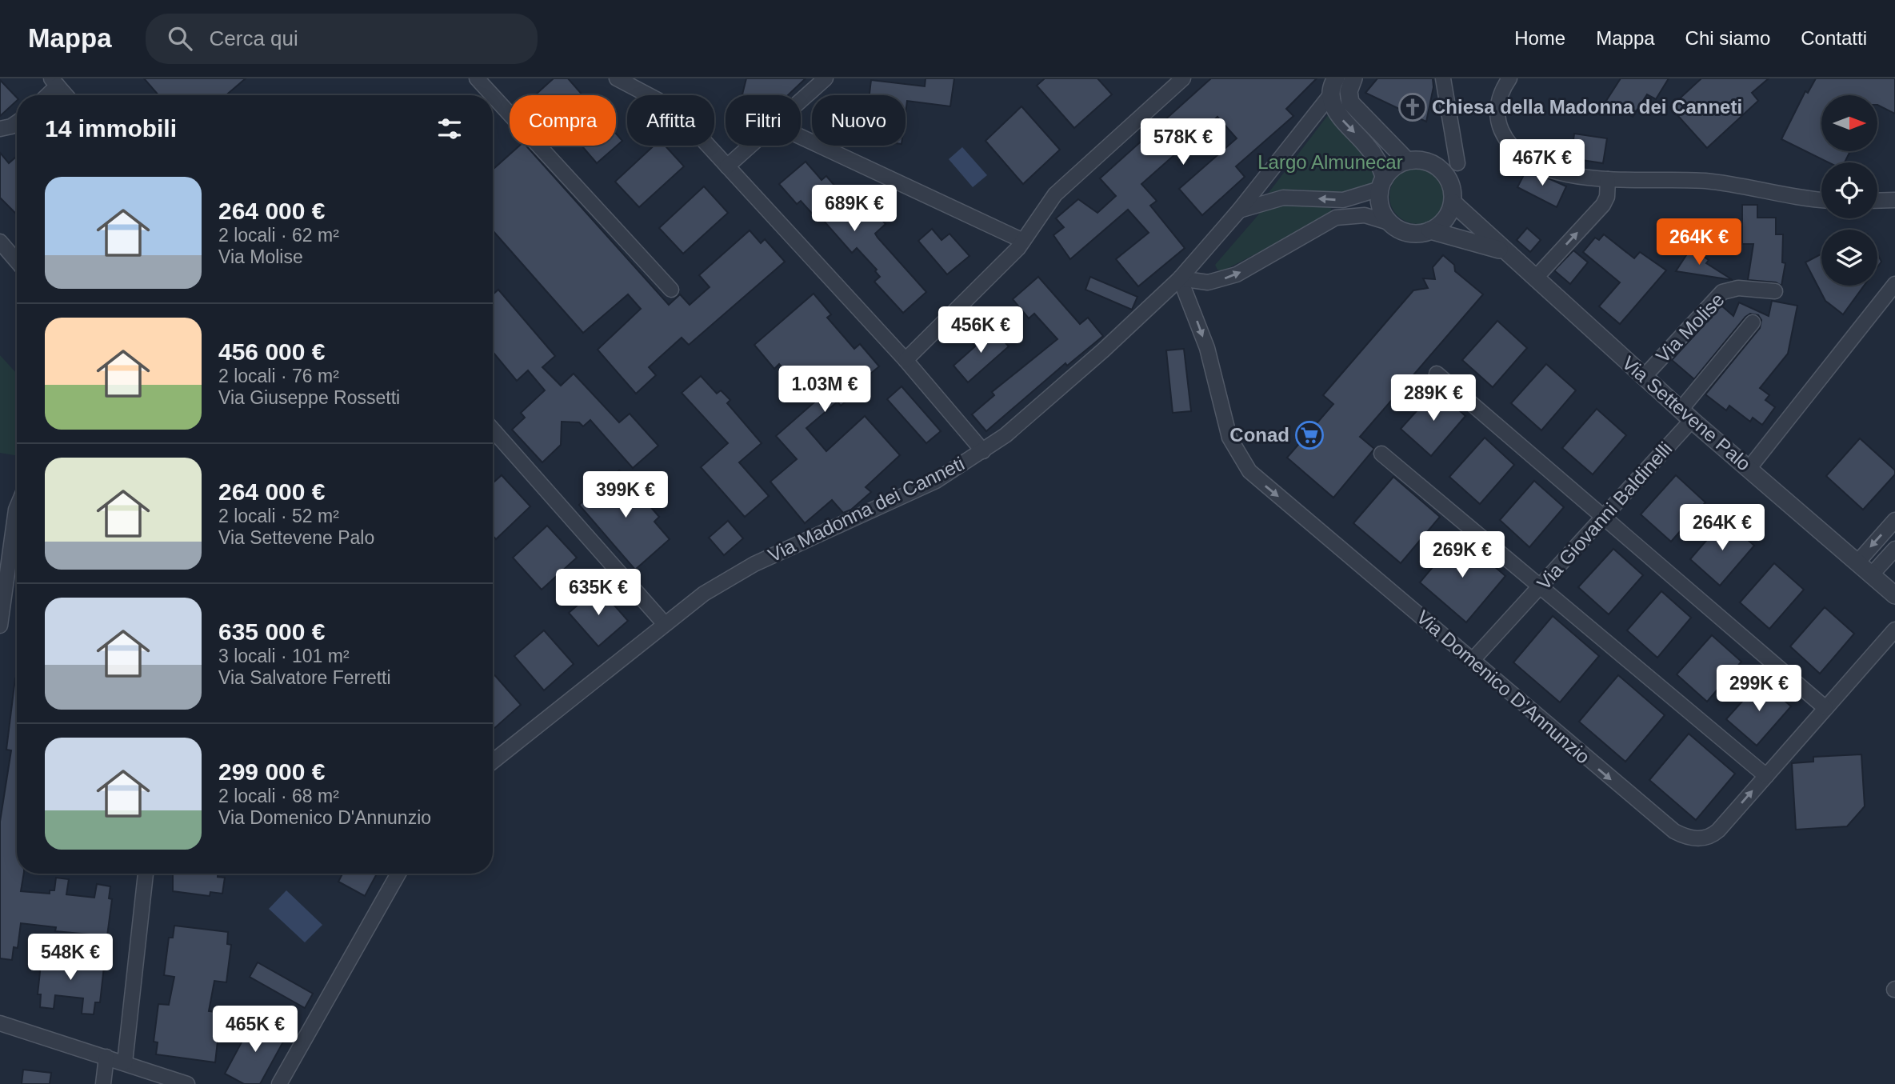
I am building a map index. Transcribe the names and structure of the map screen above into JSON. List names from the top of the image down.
{
  "streets": {
    "street": [
      "Via Molise",
      "Via Settevene Palo",
      "Via Madonna dei Canneti",
      "Via Giovanni Baldinelli",
      "Via Domenico D'Annunzio"
    ]
  },
  "crossings": [
    ["Via Molise", "Via Settevene Palo"],
    ["Via Settevene Palo", "Via Giovanni Baldinelli"],
    ["Via Madonna dei Canneti", "Via Domenico D'Annunzio"],
    ["Via Giovanni Baldinelli", "Via Domenico D'Annunzio"]
  ],
  "parks": ["Largo Almunecar"],
  "places": {
    "church": ["Chiesa della Madonna dei Canneti"],
    "supermarket": ["Conad"]
  },
  "north": "right",
  "page": {
    "header": "Mappa",
    "search": "Cerca qui",
    "nav": [
      "Home",
      "Mappa",
      "Chi siamo",
      "Contatti"
    ],
    "chip": [
      "Compra",
      "Affitta",
      "Filtri",
      "Nuovo"
    ],
    "heading": "14 immobili",
    "price": [
      "578K €",
      "467K €",
      "689K €",
      "264K €",
      "456K €",
      "1.03M €",
      "289K €",
      "399K €",
      "264K €",
      "269K €",
      "635K €",
      "299K €",
      "548K €",
      "465K €"
    ],
    "list": [
      {
        "name": "264 000 €",
        "note": "2 locali · 62 m² · Via Molise"
      },
      {
        "name": "456 000 €",
        "note": "2 locali · 76 m² · Via Giuseppe Rossetti"
      },
      {
        "name": "264 000 €",
        "note": "2 locali · 52 m² · Via Settevene Palo"
      },
      {
        "name": "635 000 €",
        "note": "3 locali · 101 m² · Via Salvatore Ferretti"
      },
      {
        "name": "299 000 €",
        "note": "2 locali · 68 m² · Via Domenico D'Annunzio"
      }
    ]
  }
}
